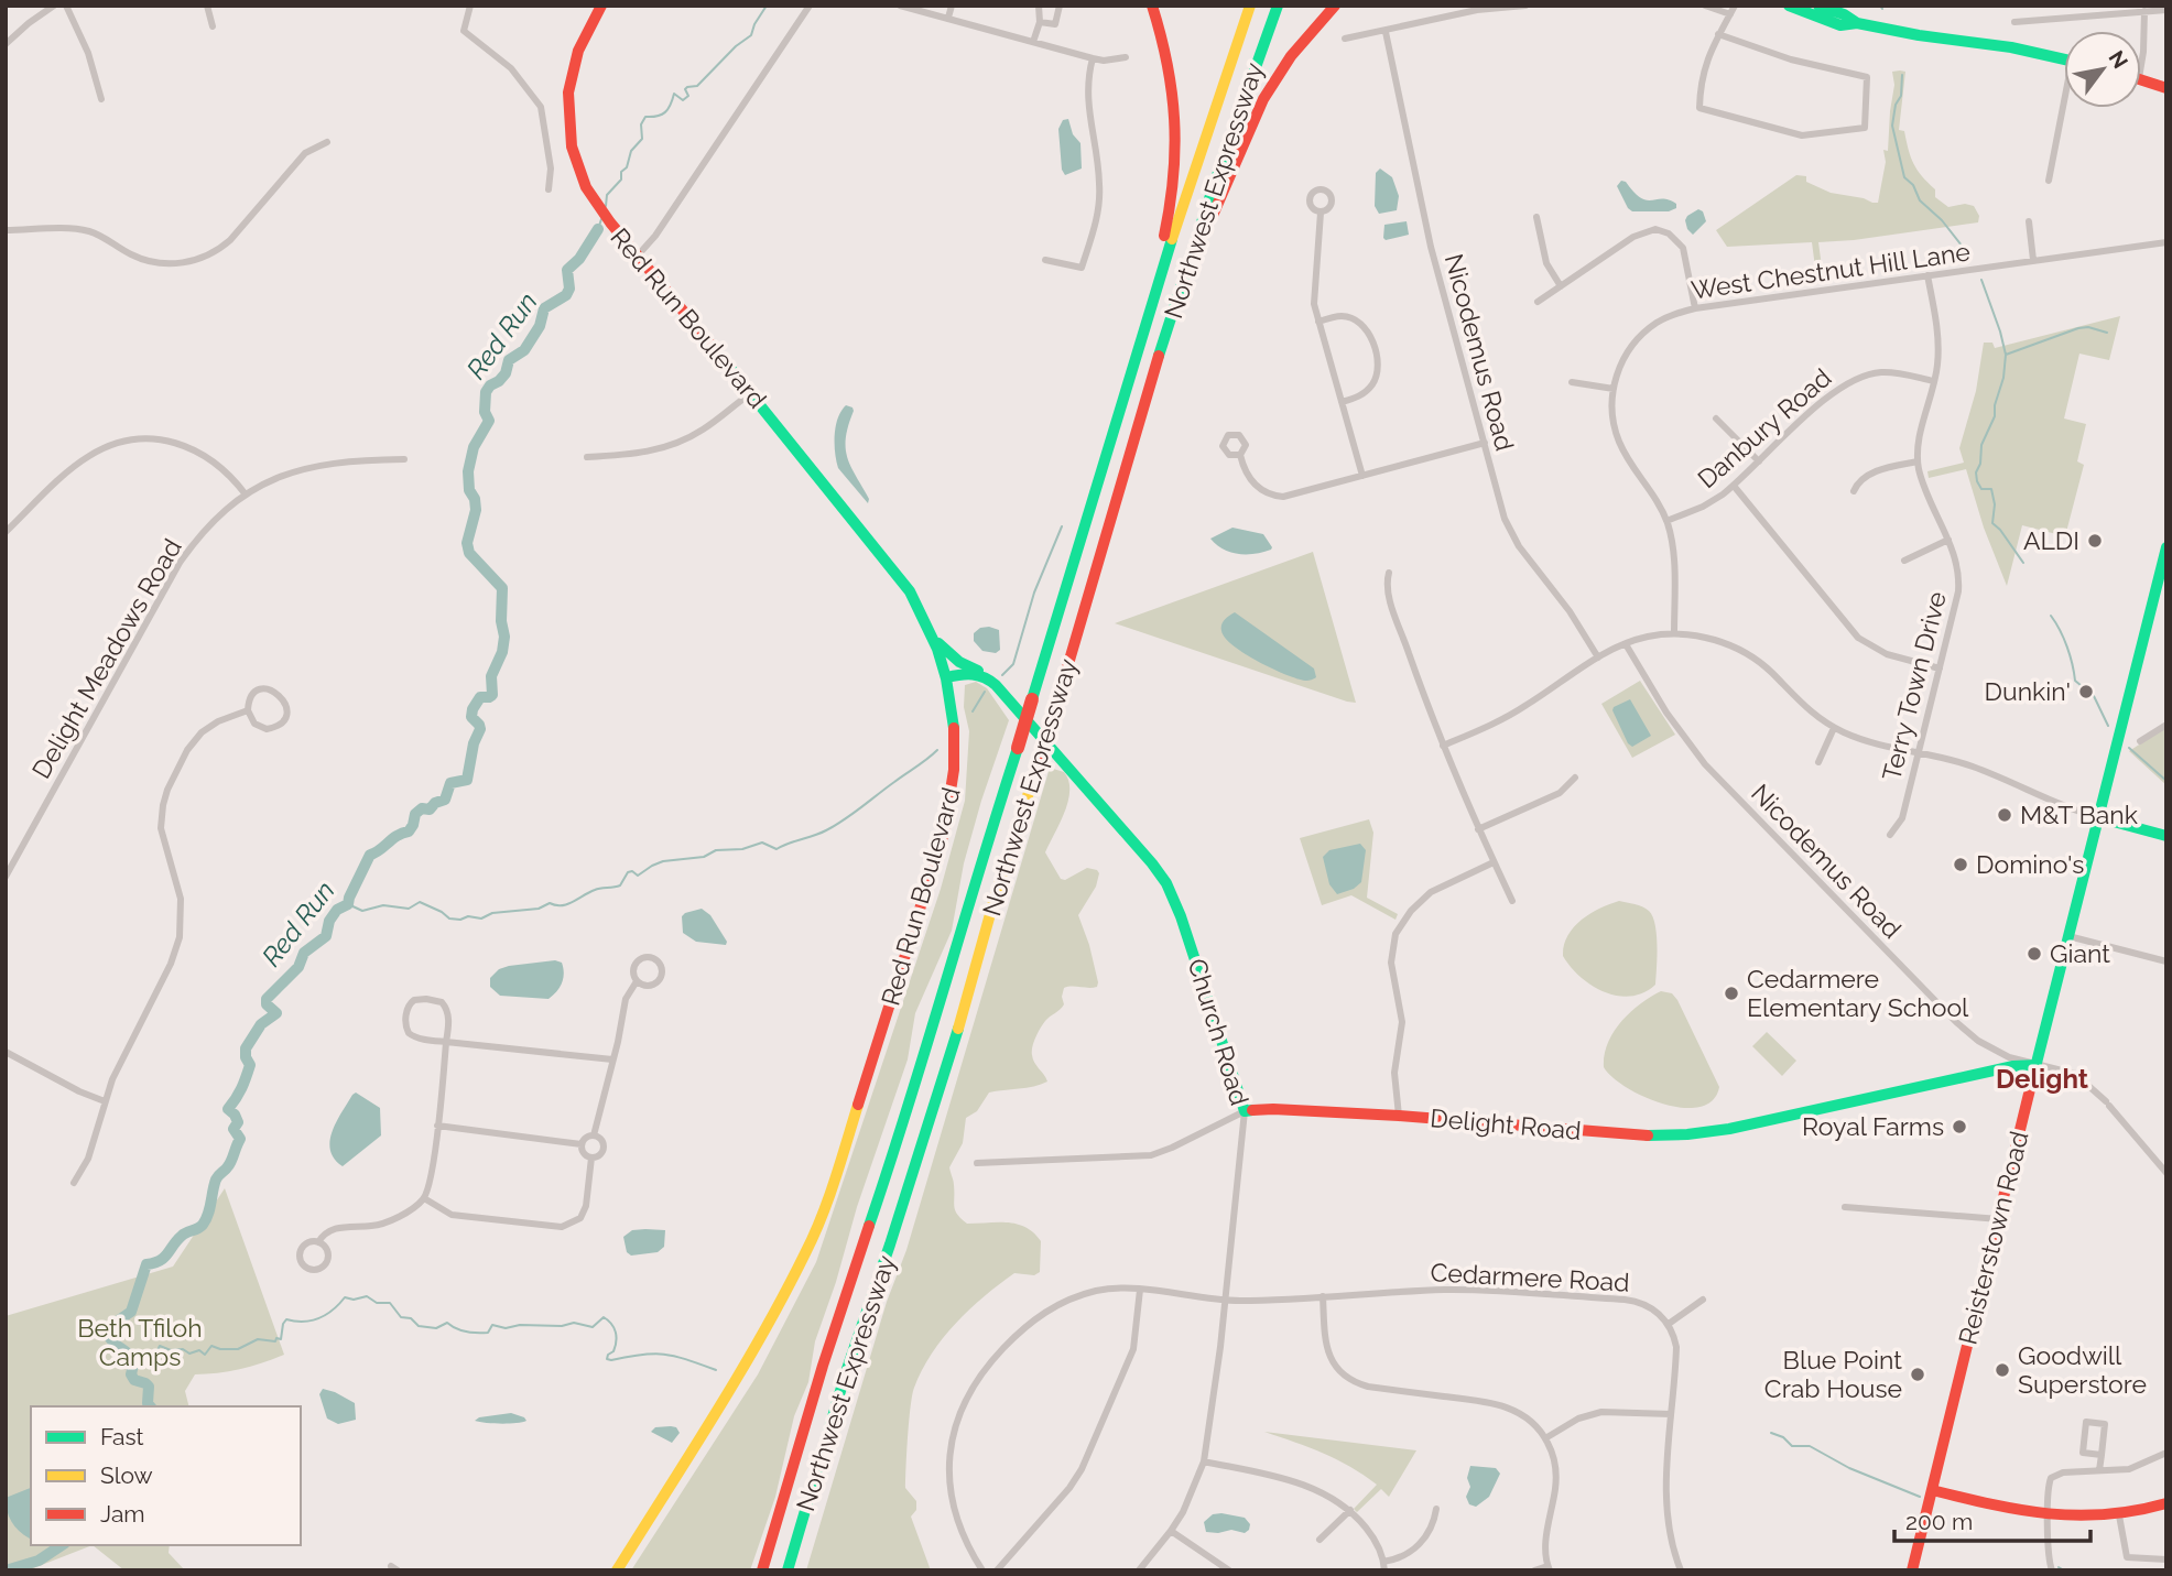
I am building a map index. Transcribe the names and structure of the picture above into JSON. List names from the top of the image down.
{
  "streets": {
    "main road": [
      "Northwest Expressway",
      "Red Run Boulevard",
      "Church Road",
      "Delight Road",
      "Reisterstown Road"
    ],
    "street": [
      "West Chestnut Hill Lane",
      "Nicodemus Road",
      "Danbury Road",
      "Delight Meadows Road",
      "Terry Town Drive",
      "Cedarmere Road"
    ]
  },
  "crossings": [
    ["West Chestnut Hill Lane", "Danbury Road"],
    ["West Chestnut Hill Lane", "Terry Town Drive"],
    ["Red Run Boulevard", "Church Road"],
    ["Nicodemus Road", "Delight Road"],
    ["Nicodemus Road", "Reisterstown Road"],
    ["Danbury Road", "Terry Town Drive"],
    ["Church Road", "Delight Road"],
    ["Church Road", "Cedarmere Road"],
    ["Delight Road", "Reisterstown Road"]
  ],
  "districts": ["Delight"],
  "water": ["Red Run"],
  "parks": ["Beth Tfiloh Camps"],
  "places": [
    "ALDI",
    "Dunkin'",
    "M&T Bank",
    "Domino's",
    "Giant",
    "Cedarmere Elementary School",
    "Royal Farms",
    "Goodwill Superstore",
    "Blue Point Crab House"
  ],
  "legend": ["Fast", "Slow", "Jam"],
  "scale_bar": "200 m",
  "north": "top right"
}
